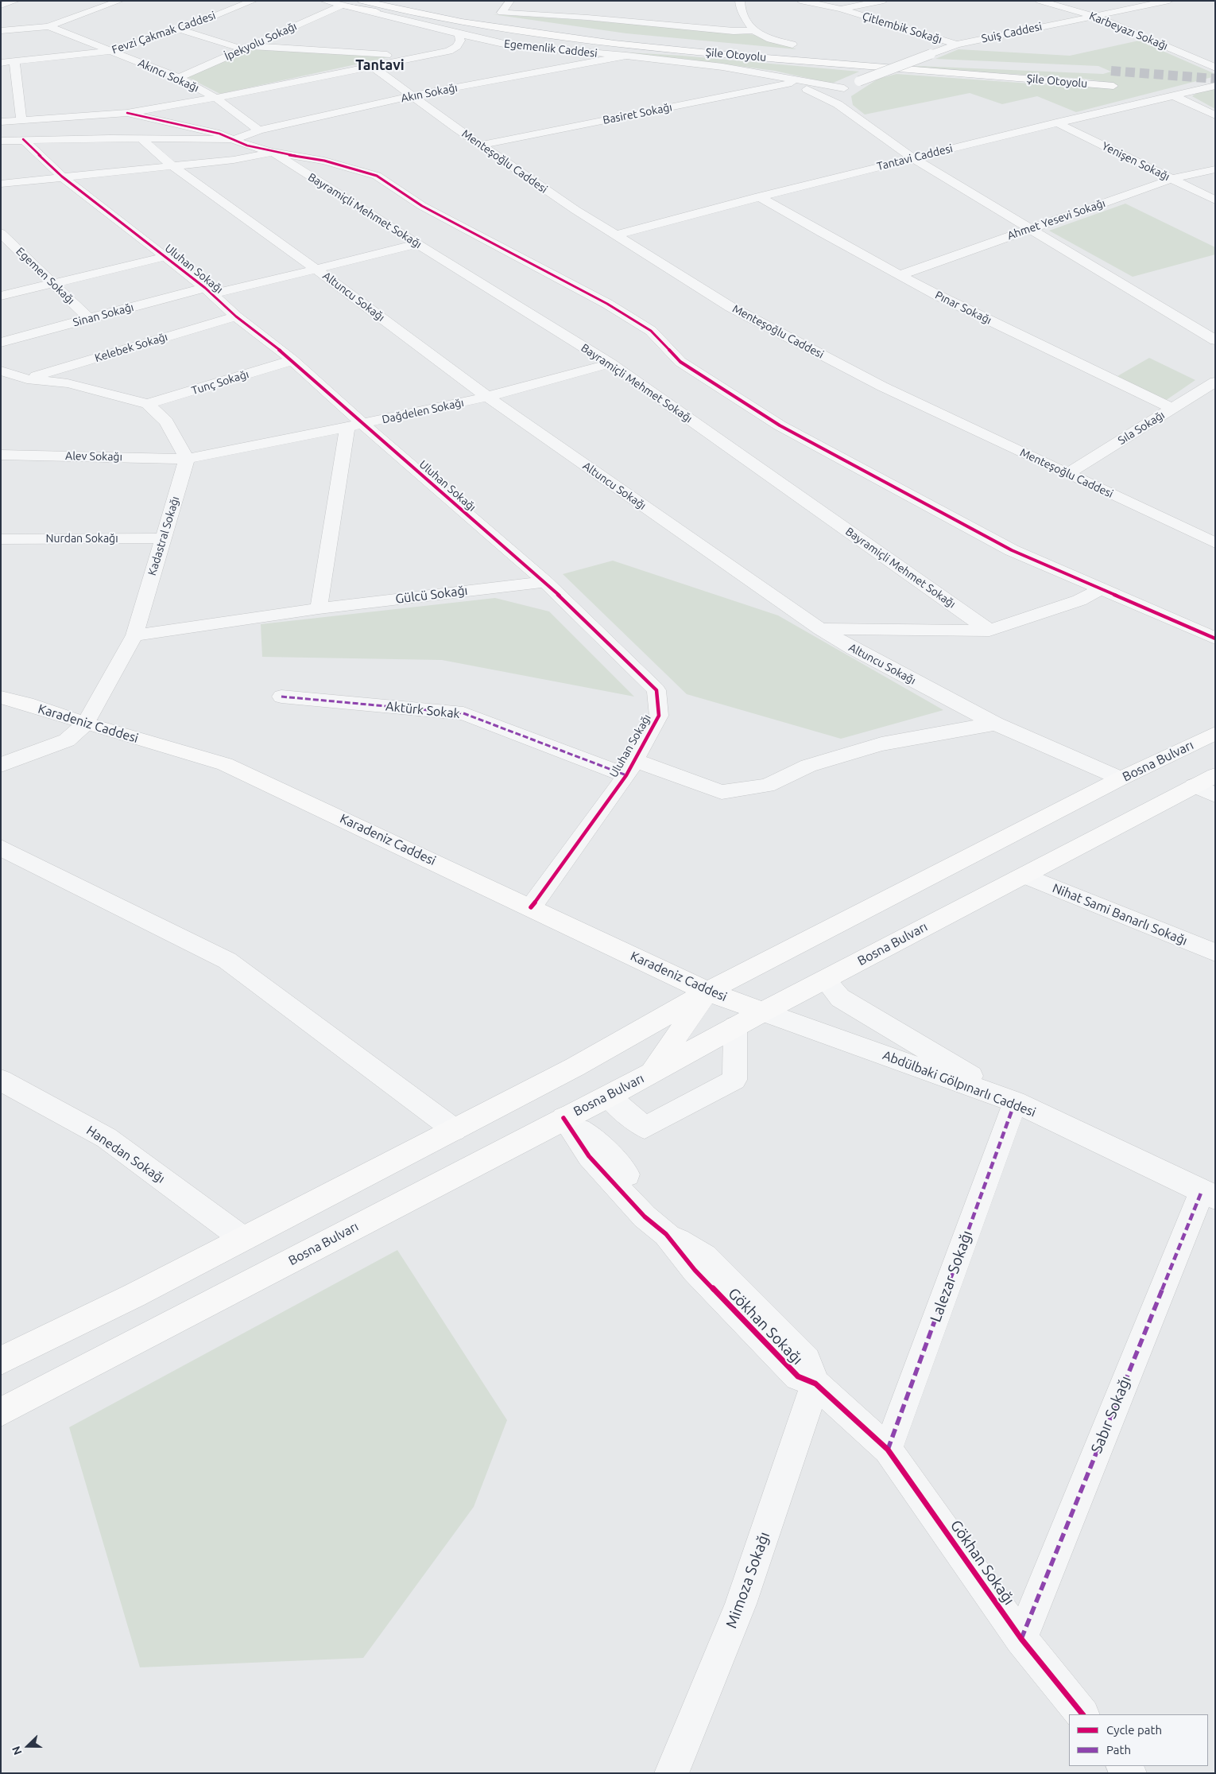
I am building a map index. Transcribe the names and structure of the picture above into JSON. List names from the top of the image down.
{
  "streets": {
    "main road": ["Şile Otoyolu", "Karadeniz Caddesi", "Bosna Bulvarı"],
    "street": [
      "Çitlembik Sokağı",
      "Karbeyazı Sokağı",
      "Fevzi Çakmak Caddesi",
      "Suiş Caddesi",
      "İpekyolu Sokağı",
      "Egemenlik Caddesi",
      "Akıncı Sokağı",
      "Akın Sokağı",
      "Basiret Sokağı",
      "Tantavi Caddesi",
      "Menteşoğlu Caddesi",
      "Yenişen Sokağı",
      "Bayramiçli Mehmet Sokağı",
      "Ahmet Yesevi Sokağı",
      "Uluhan Sokağı",
      "Egemen Sokağı",
      "Altuncu Sokağı",
      "Pınar Sokağı",
      "Sinan Sokağı",
      "Kelebek Sokağı",
      "Tunç Sokağı",
      "Dağdelen Sokağı",
      "Sıla Sokağı",
      "Alev Sokağı",
      "Kadastral Sokağı",
      "Nurdan Sokağı",
      "Gülcü Sokağı",
      "Aktürk Sokak",
      "Nihat Sami Banarlı Sokağı",
      "Abdülbaki Gölpınarlı Caddesi",
      "Hanedan Sokağı",
      "Lalezar Sokağı",
      "Gökhan Sokağı",
      "Sabır Sokağı",
      "Mimoza Sokağı"
    ]
  },
  "crossings": [
    ["Çitlembik Sokağı", "Suiş Caddesi"],
    ["Karbeyazı Sokağı", "Suiş Caddesi"],
    ["Fevzi Çakmak Caddesi", "Akıncı Sokağı"],
    ["Suiş Caddesi", "Egemenlik Caddesi"],
    ["İpekyolu Sokağı", "Egemenlik Caddesi"],
    ["İpekyolu Sokağı", "Akıncı Sokağı"],
    ["Egemenlik Caddesi", "Akın Sokağı"],
    ["Akıncı Sokağı", "Akın Sokağı"],
    ["Akın Sokağı", "Menteşoğlu Caddesi"],
    ["Basiret Sokağı", "Menteşoğlu Caddesi"],
    ["Tantavi Caddesi", "Menteşoğlu Caddesi"],
    ["Tantavi Caddesi", "Yenişen Sokağı"],
    ["Tantavi Caddesi", "Pınar Sokağı"],
    ["Menteşoğlu Caddesi", "Sıla Sokağı"],
    ["Yenişen Sokağı", "Ahmet Yesevi Sokağı"],
    ["Bayramiçli Mehmet Sokağı", "Sinan Sokağı"],
    ["Bayramiçli Mehmet Sokağı", "Dağdelen Sokağı"],
    ["Ahmet Yesevi Sokağı", "Pınar Sokağı"],
    ["Uluhan Sokağı", "Sinan Sokağı"],
    ["Uluhan Sokağı", "Kelebek Sokağı"],
    ["Uluhan Sokağı", "Tunç Sokağı"],
    ["Uluhan Sokağı", "Dağdelen Sokağı"],
    ["Uluhan Sokağı", "Gülcü Sokağı"],
    ["Uluhan Sokağı", "Aktürk Sokak"],
    ["Uluhan Sokağı", "Karadeniz Caddesi"],
    ["Egemen Sokağı", "Sinan Sokağı"],
    ["Altuncu Sokağı", "Sinan Sokağı"],
    ["Altuncu Sokağı", "Dağdelen Sokağı"],
    ["Altuncu Sokağı", "Aktürk Sokak"],
    ["Altuncu Sokağı", "Bosna Bulvarı"],
    ["Pınar Sokağı", "Sıla Sokağı"],
    ["Dağdelen Sokağı", "Alev Sokağı"],
    ["Dağdelen Sokağı", "Kadastral Sokağı"],
    ["Alev Sokağı", "Kadastral Sokağı"],
    ["Kadastral Sokağı", "Nurdan Sokağı"],
    ["Kadastral Sokağı", "Gülcü Sokağı"],
    ["Kadastral Sokağı", "Karadeniz Caddesi"],
    ["Karadeniz Caddesi", "Bosna Bulvarı"],
    ["Karadeniz Caddesi", "Abdülbaki Gölpınarlı Caddesi"],
    ["Bosna Bulvarı", "Nihat Sami Banarlı Sokağı"],
    ["Bosna Bulvarı", "Abdülbaki Gölpınarlı Caddesi"],
    ["Bosna Bulvarı", "Hanedan Sokağı"],
    ["Bosna Bulvarı", "Gökhan Sokağı"],
    ["Abdülbaki Gölpınarlı Caddesi", "Lalezar Sokağı"],
    ["Abdülbaki Gölpınarlı Caddesi", "Sabır Sokağı"],
    ["Lalezar Sokağı", "Gökhan Sokağı"],
    ["Gökhan Sokağı", "Sabır Sokağı"],
    ["Gökhan Sokağı", "Mimoza Sokağı"]
  ],
  "districts": ["Tantavi"],
  "legend": ["Cycle path", "Path"],
  "north": "left"
}
